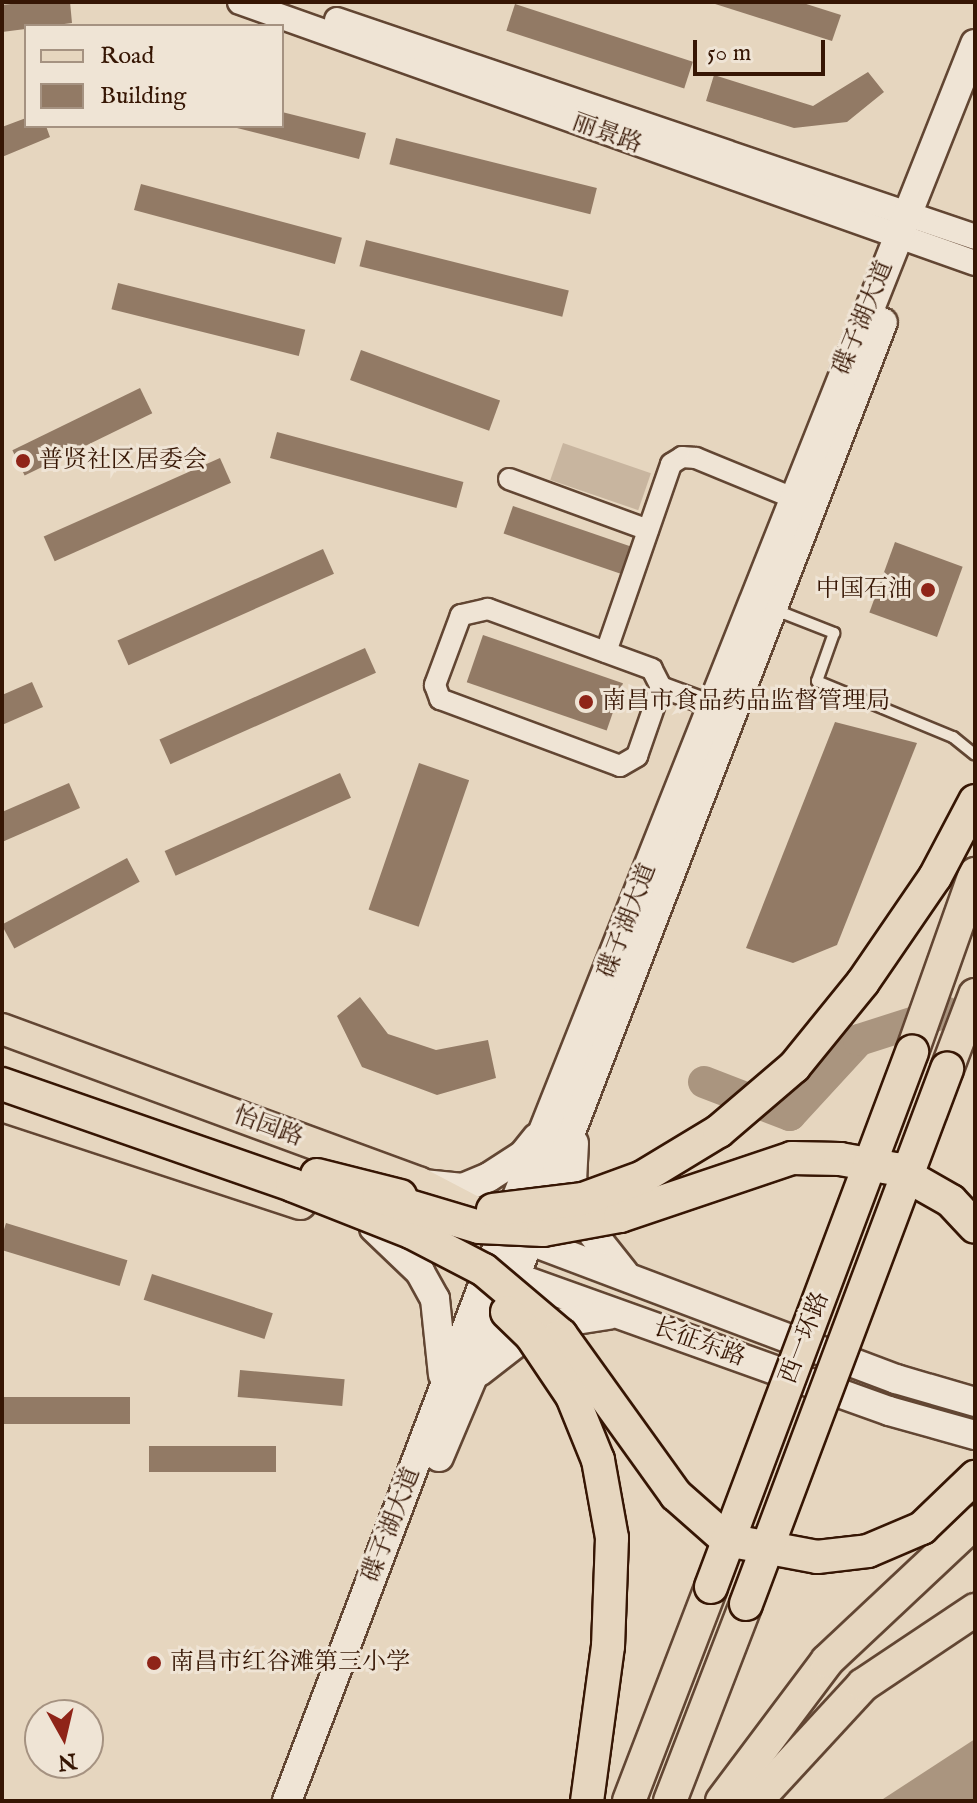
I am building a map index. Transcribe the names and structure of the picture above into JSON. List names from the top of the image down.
{
  "streets": {
    "highway": ["西一环路"],
    "main road": ["碟子湖大道", "怡园路", "长征东路"],
    "street": ["丽景路"]
  },
  "crossings": [
    ["丽景路", "碟子湖大道"],
    ["碟子湖大道", "怡园路"],
    ["碟子湖大道", "长征东路"],
    ["怡园路", "长征东路"]
  ],
  "places": [
    "普贤社区居委会",
    "中国石油",
    "南昌市食品药品监督管理局",
    "南昌市红谷滩第三小学"
  ],
  "legend": ["Road", "Building"],
  "scale_bar": "50 m",
  "north": "bottom"
}
